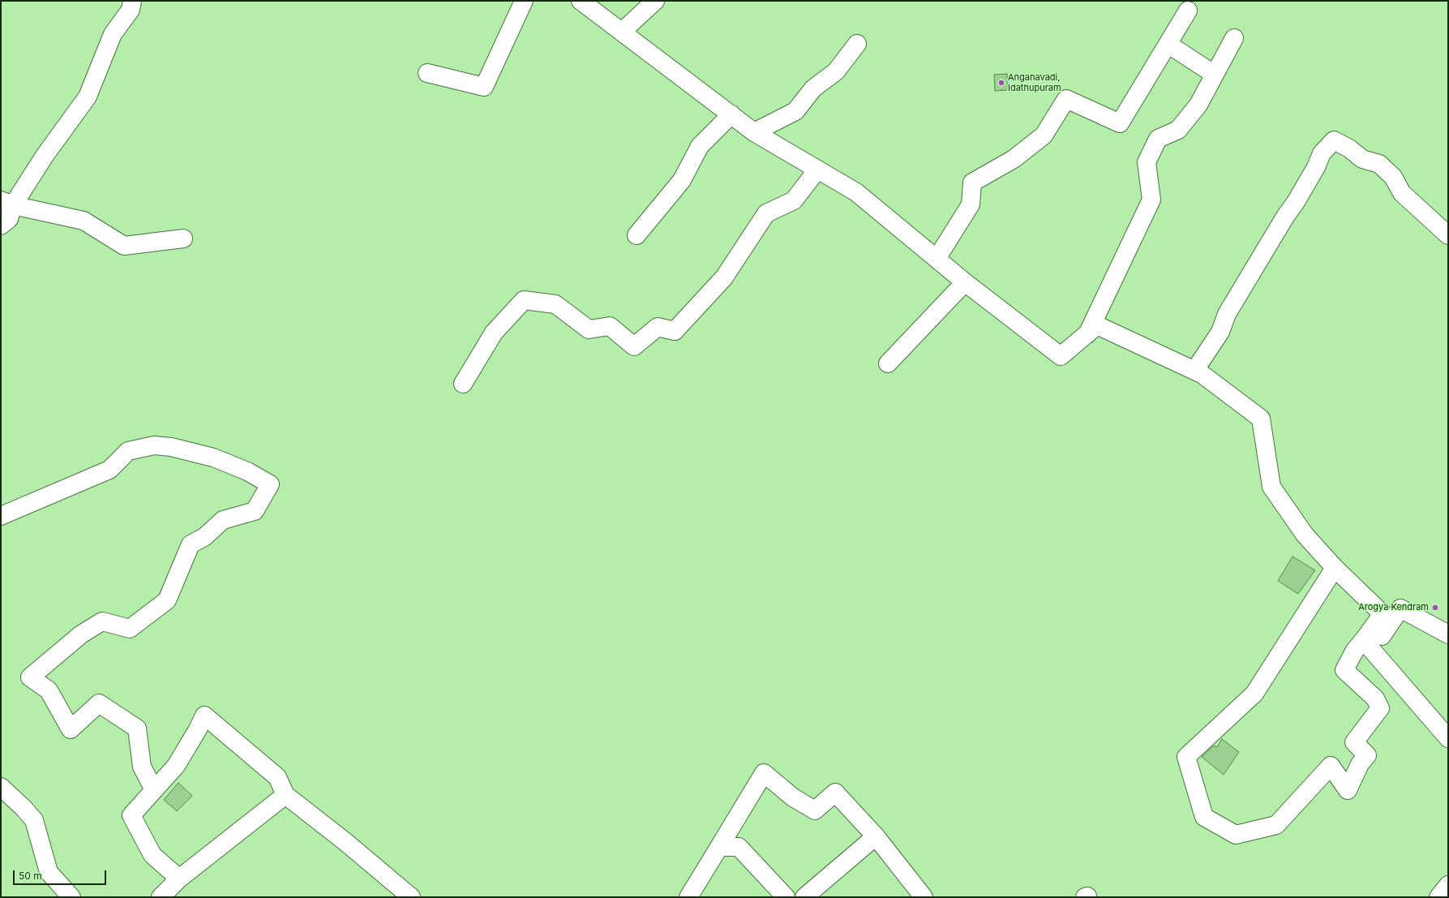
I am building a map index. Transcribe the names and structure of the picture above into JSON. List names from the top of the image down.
{
  "places": ["Anganavadi, Idathupuram", "Arogya Kendram"],
  "scale_bar": "50 m"
}
